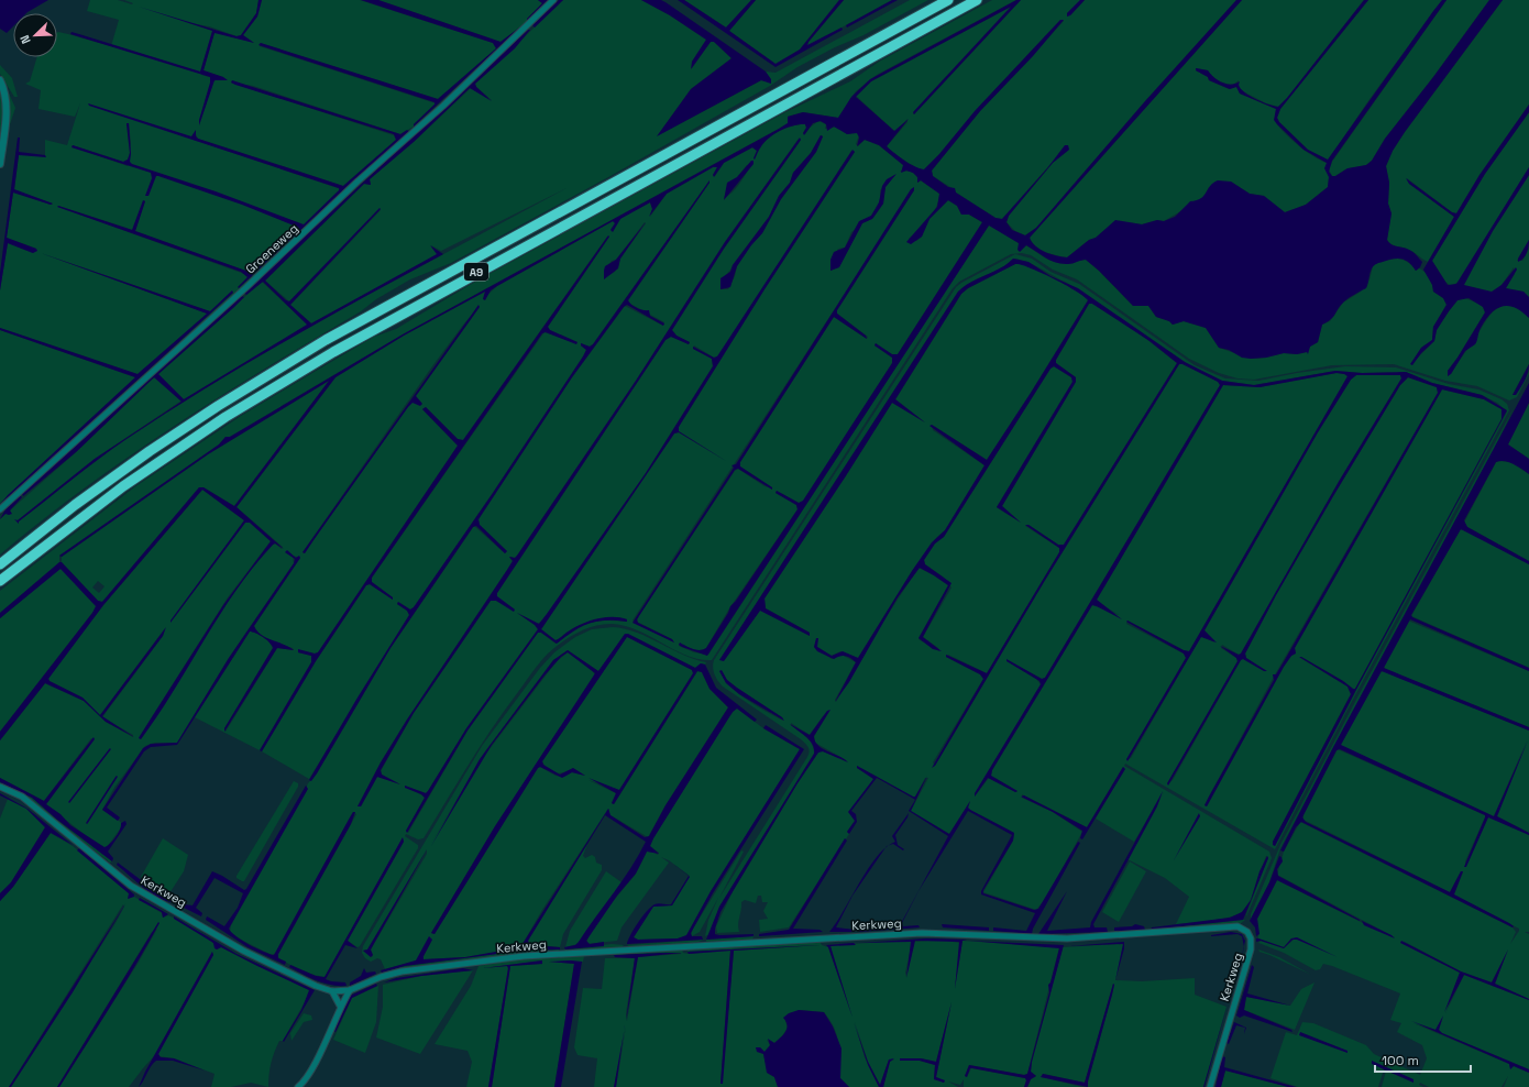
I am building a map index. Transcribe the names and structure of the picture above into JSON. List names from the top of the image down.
{
  "streets": {
    "highway": ["A9"],
    "street": ["Groeneweg", "Kerkweg"]
  },
  "scale_bar": "100 m",
  "north": "bottom left"
}
